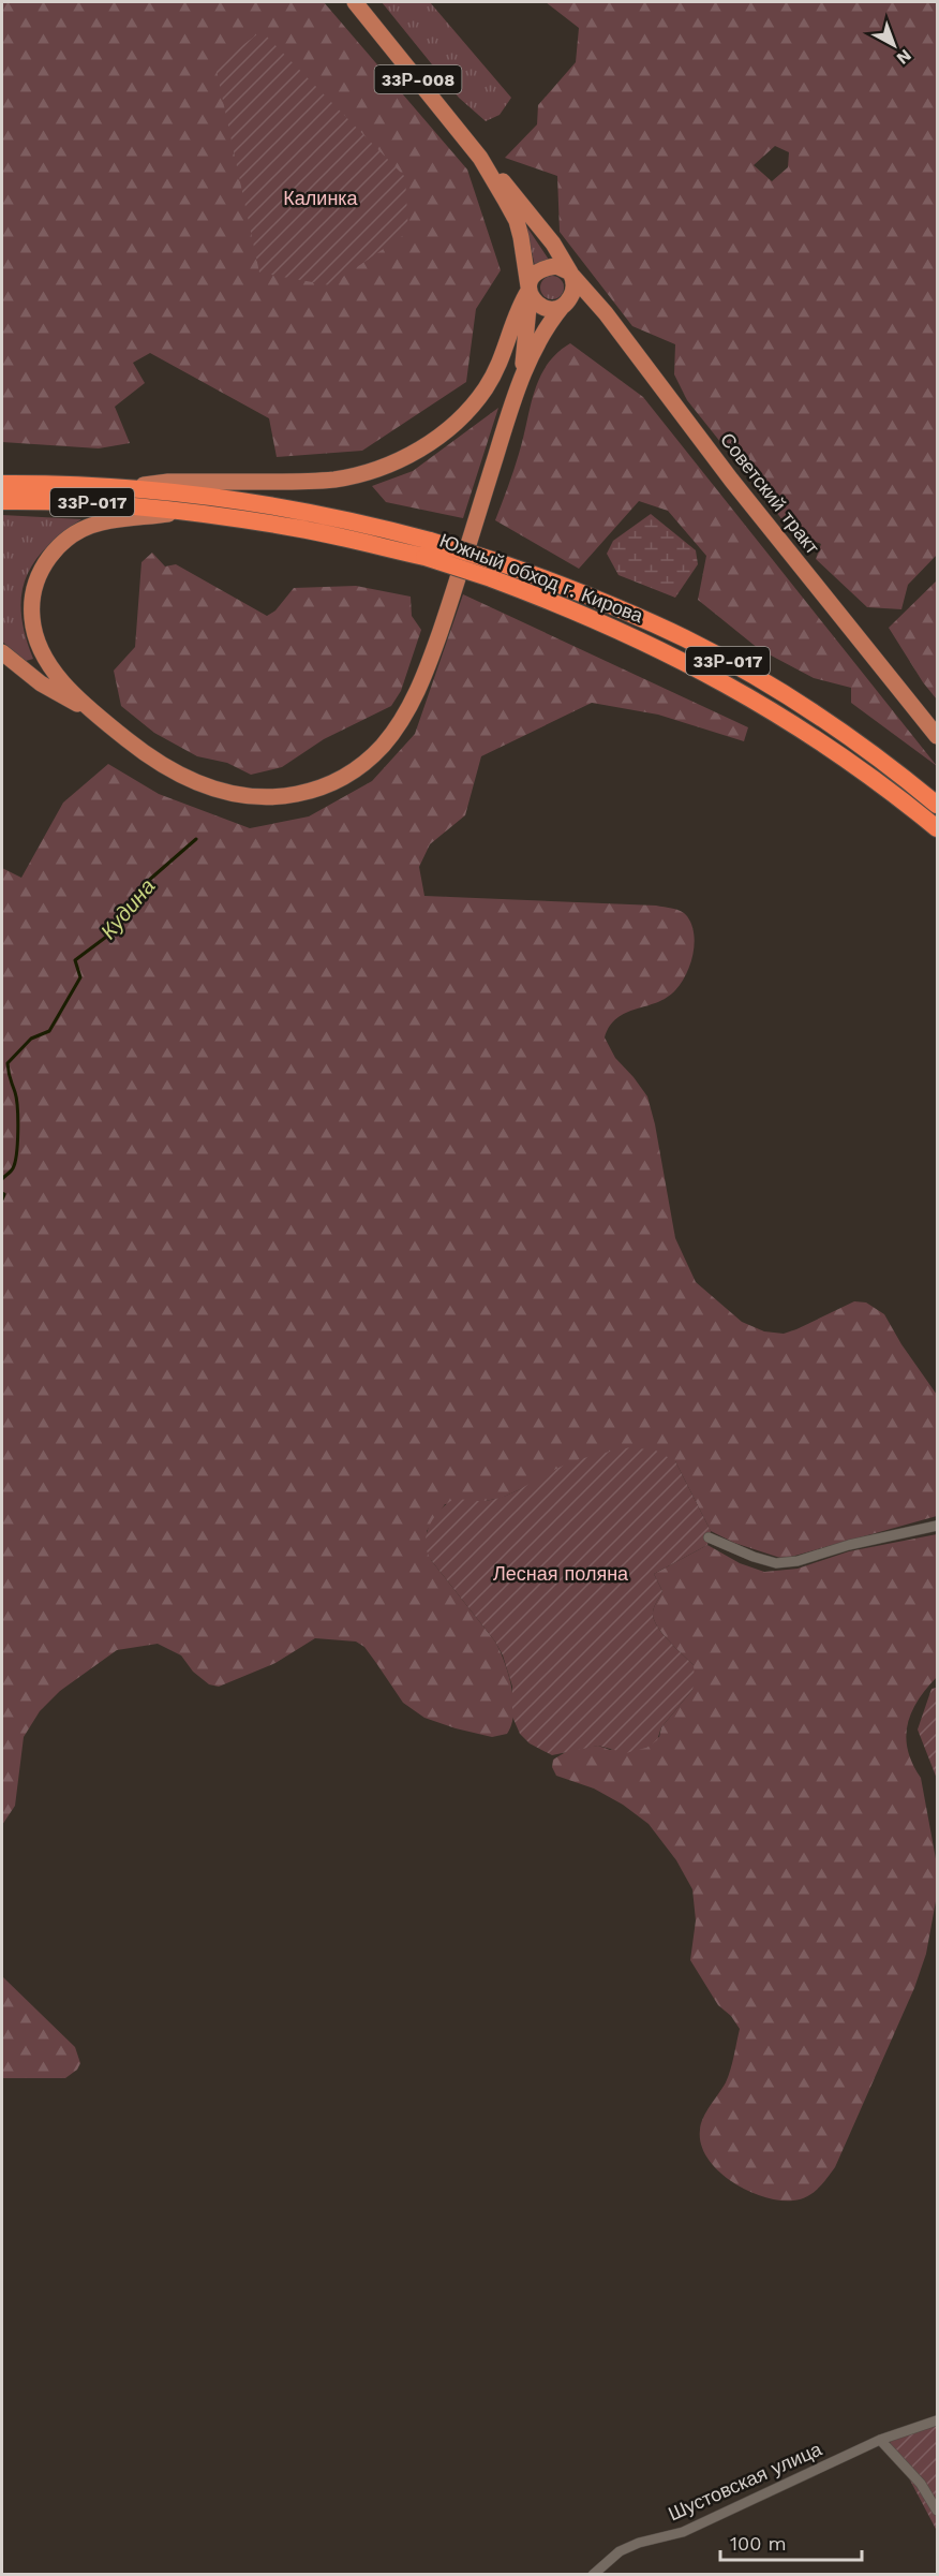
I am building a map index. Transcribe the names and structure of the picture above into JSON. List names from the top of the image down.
{
  "streets": {
    "highway": ["33Р-017", "Южный обход г. Кирова"],
    "main road": ["33Р-008", "Советский тракт"],
    "street": ["Шустовская улица"]
  },
  "crossings": [
    ["33Р-008", "Советский тракт"]
  ],
  "water": ["Кудина"],
  "parks": ["Калинка", "Лесная поляна"],
  "scale_bar": "100 m",
  "north": "bottom right"
}
